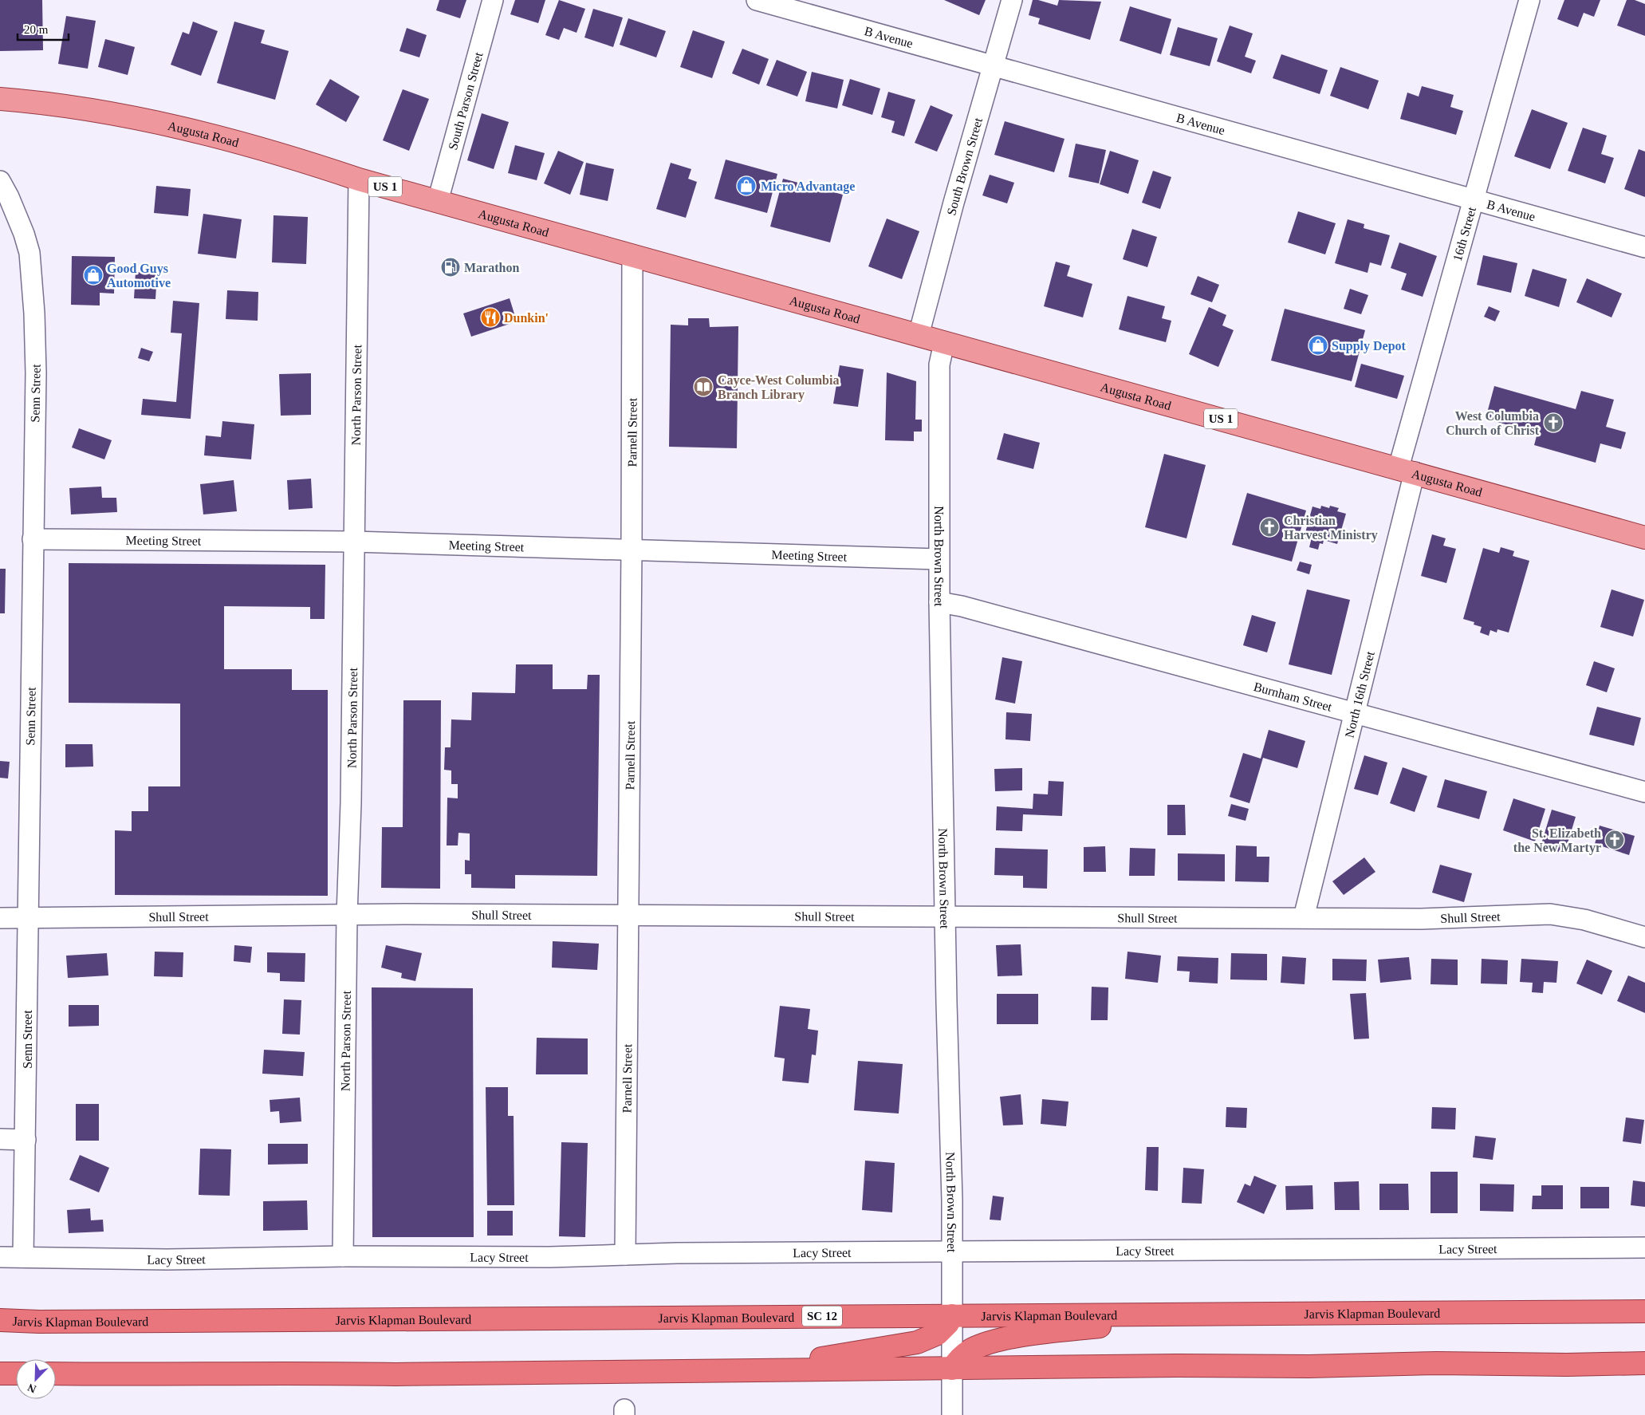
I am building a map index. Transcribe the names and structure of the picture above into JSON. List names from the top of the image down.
{
  "streets": {
    "highway": ["Jarvis Klapman Boulevard", "SC 12"],
    "main road": ["Augusta Road", "US 1"],
    "street": [
      "B Avenue",
      "South Parson Street",
      "South Brown Street",
      "16th Street",
      "Senn Street",
      "North Parson Street",
      "Parnell Street",
      "Meeting Street",
      "North Brown Street",
      "North 16th Street",
      "Burnham Street",
      "Shull Street",
      "Lacy Street"
    ]
  },
  "crossings": [
    ["B Avenue", "South Brown Street"],
    ["B Avenue", "16th Street"],
    ["South Parson Street", "Augusta Road"],
    ["Augusta Road", "South Brown Street"],
    ["Augusta Road", "16th Street"],
    ["Augusta Road", "North Parson Street"],
    ["Augusta Road", "Parnell Street"],
    ["Augusta Road", "North Brown Street"],
    ["Augusta Road", "North 16th Street"],
    ["16th Street", "North 16th Street"],
    ["Senn Street", "Meeting Street"],
    ["Senn Street", "Shull Street"],
    ["Senn Street", "Lacy Street"],
    ["North Parson Street", "Meeting Street"],
    ["North Parson Street", "Shull Street"],
    ["North Parson Street", "Lacy Street"],
    ["Parnell Street", "Meeting Street"],
    ["Parnell Street", "Shull Street"],
    ["Parnell Street", "Lacy Street"],
    ["Meeting Street", "North Brown Street"],
    ["North Brown Street", "Burnham Street"],
    ["North Brown Street", "Shull Street"],
    ["North Brown Street", "Lacy Street"],
    ["North Brown Street", "Jarvis Klapman Boulevard"],
    ["North 16th Street", "Burnham Street"],
    ["North 16th Street", "Shull Street"]
  ],
  "places": {
    "shop": ["Micro Advantage", "Good Guys Automotive", "Supply Depot"],
    "fuel station": ["Marathon"],
    "restaurant": ["Dunkin'"],
    "library": ["Cayce-West Columbia Branch Library"],
    "church": ["West Columbia Church of Christ", "Christian Harvest Ministry", "St. Elizabeth the New Martyr"]
  },
  "scale_bar": "20 m",
  "north": "bottom left"
}
